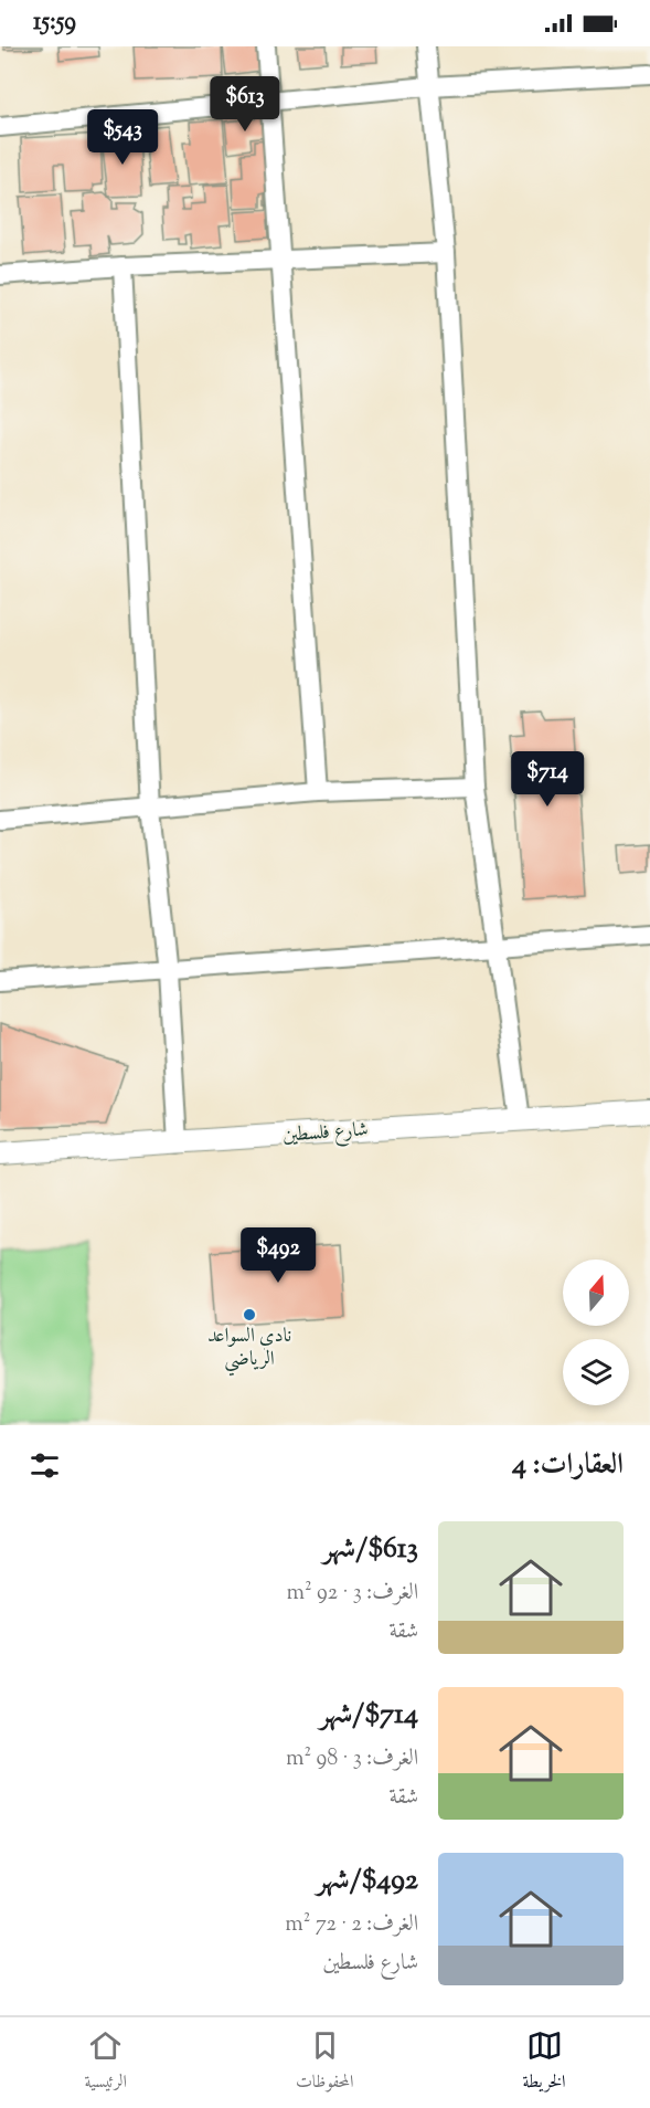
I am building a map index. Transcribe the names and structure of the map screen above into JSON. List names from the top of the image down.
{
  "streets": {
    "street": ["شارع فلسطين"]
  },
  "places": ["نادي السواعد الرياضي"],
  "north": "top",
  "page": {
    "status": "15:59",
    "price": [
      "$613",
      "$543",
      "$714",
      "$492"
    ],
    "heading": "العقارات: 4",
    "list": [
      {
        "name": "$613/شهر",
        "note": "الغرف: 3 · 92 m² · شقة"
      },
      {
        "name": "$714/شهر",
        "note": "الغرف: 3 · 98 m² · شقة"
      },
      {
        "name": "$492/شهر",
        "note": "الغرف: 2 · 72 m² · شارع فلسطين"
      }
    ],
    "tabs": ["الخريطة", "المحفوظات", "الرئيسية"]
  }
}
